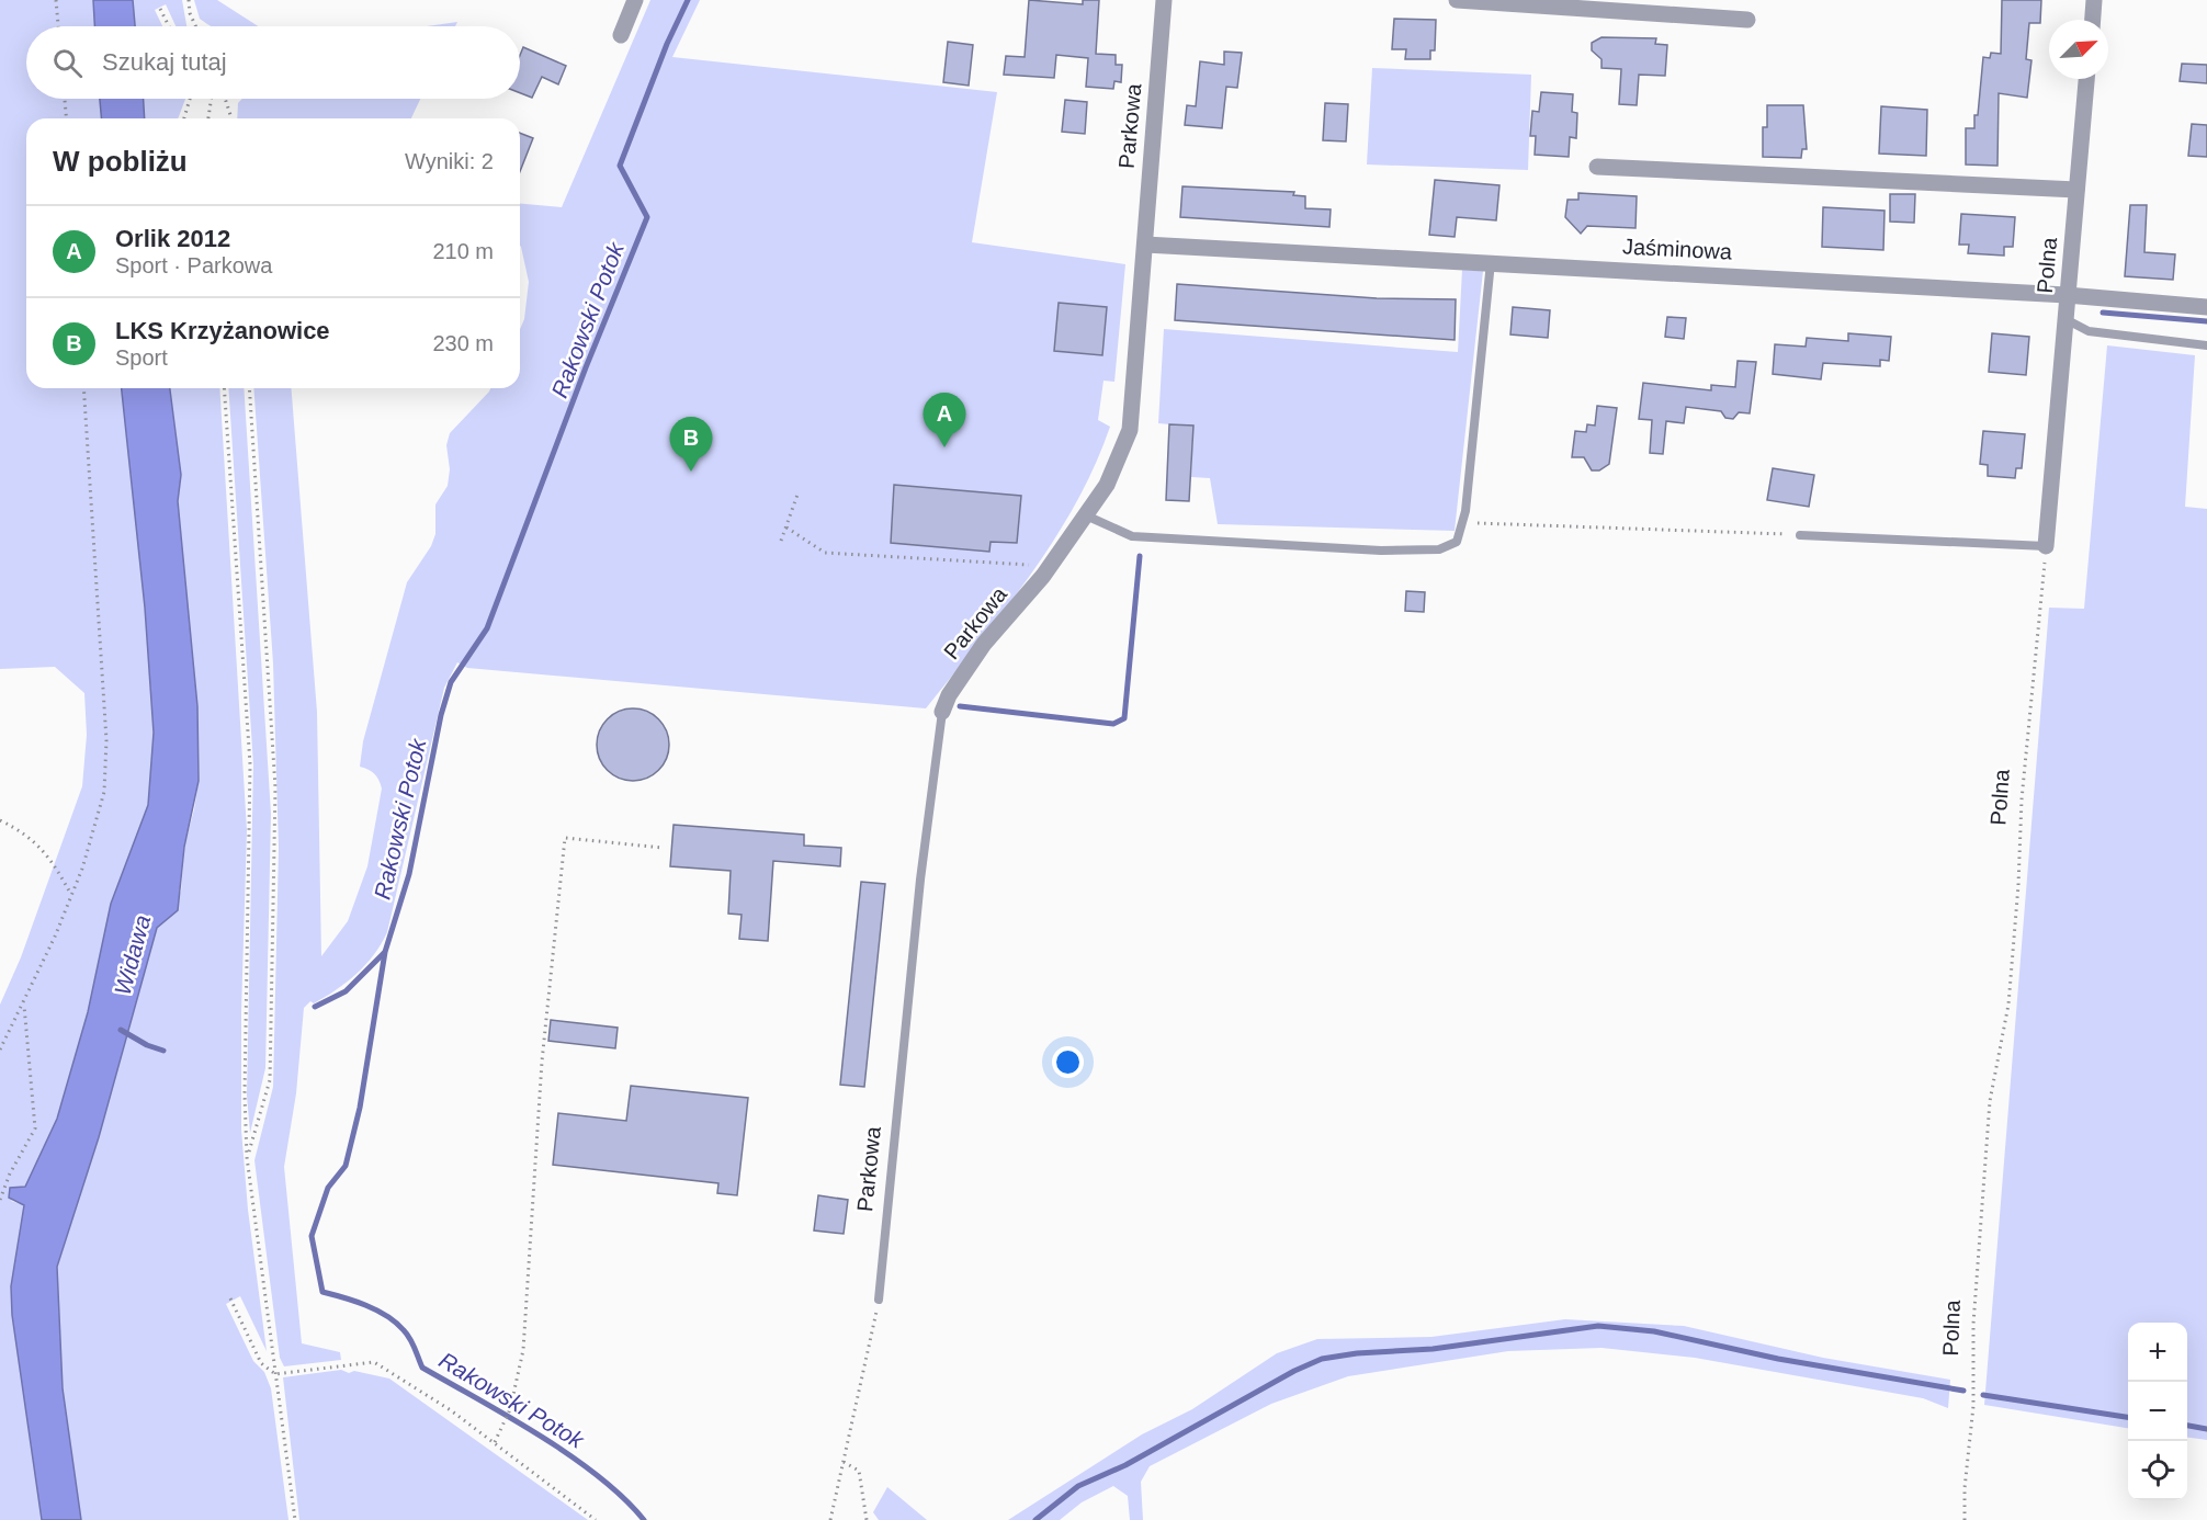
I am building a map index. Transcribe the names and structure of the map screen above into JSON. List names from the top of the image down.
{
  "streets": {
    "street": ["Parkowa", "Jaśminowa", "Polna"]
  },
  "crossings": [
    ["Parkowa", "Jaśminowa"],
    ["Jaśminowa", "Polna"]
  ],
  "water": ["Rakowski Potok", "Widawa"],
  "north": "top right",
  "page": {
    "search": "Szukaj tutaj",
    "heading": ["W pobliżu", "Wyniki: 2"],
    "list": [
      {
        "mark": "A",
        "name": "Orlik 2012",
        "note": "Sport · Parkowa",
        "value": "210 m"
      },
      {
        "mark": "B",
        "name": "LKS Krzyżanowice",
        "note": "Sport",
        "value": "230 m"
      }
    ],
    "pins": ["A", "B"],
    "map_buttons": ["+", "−"]
  }
}
